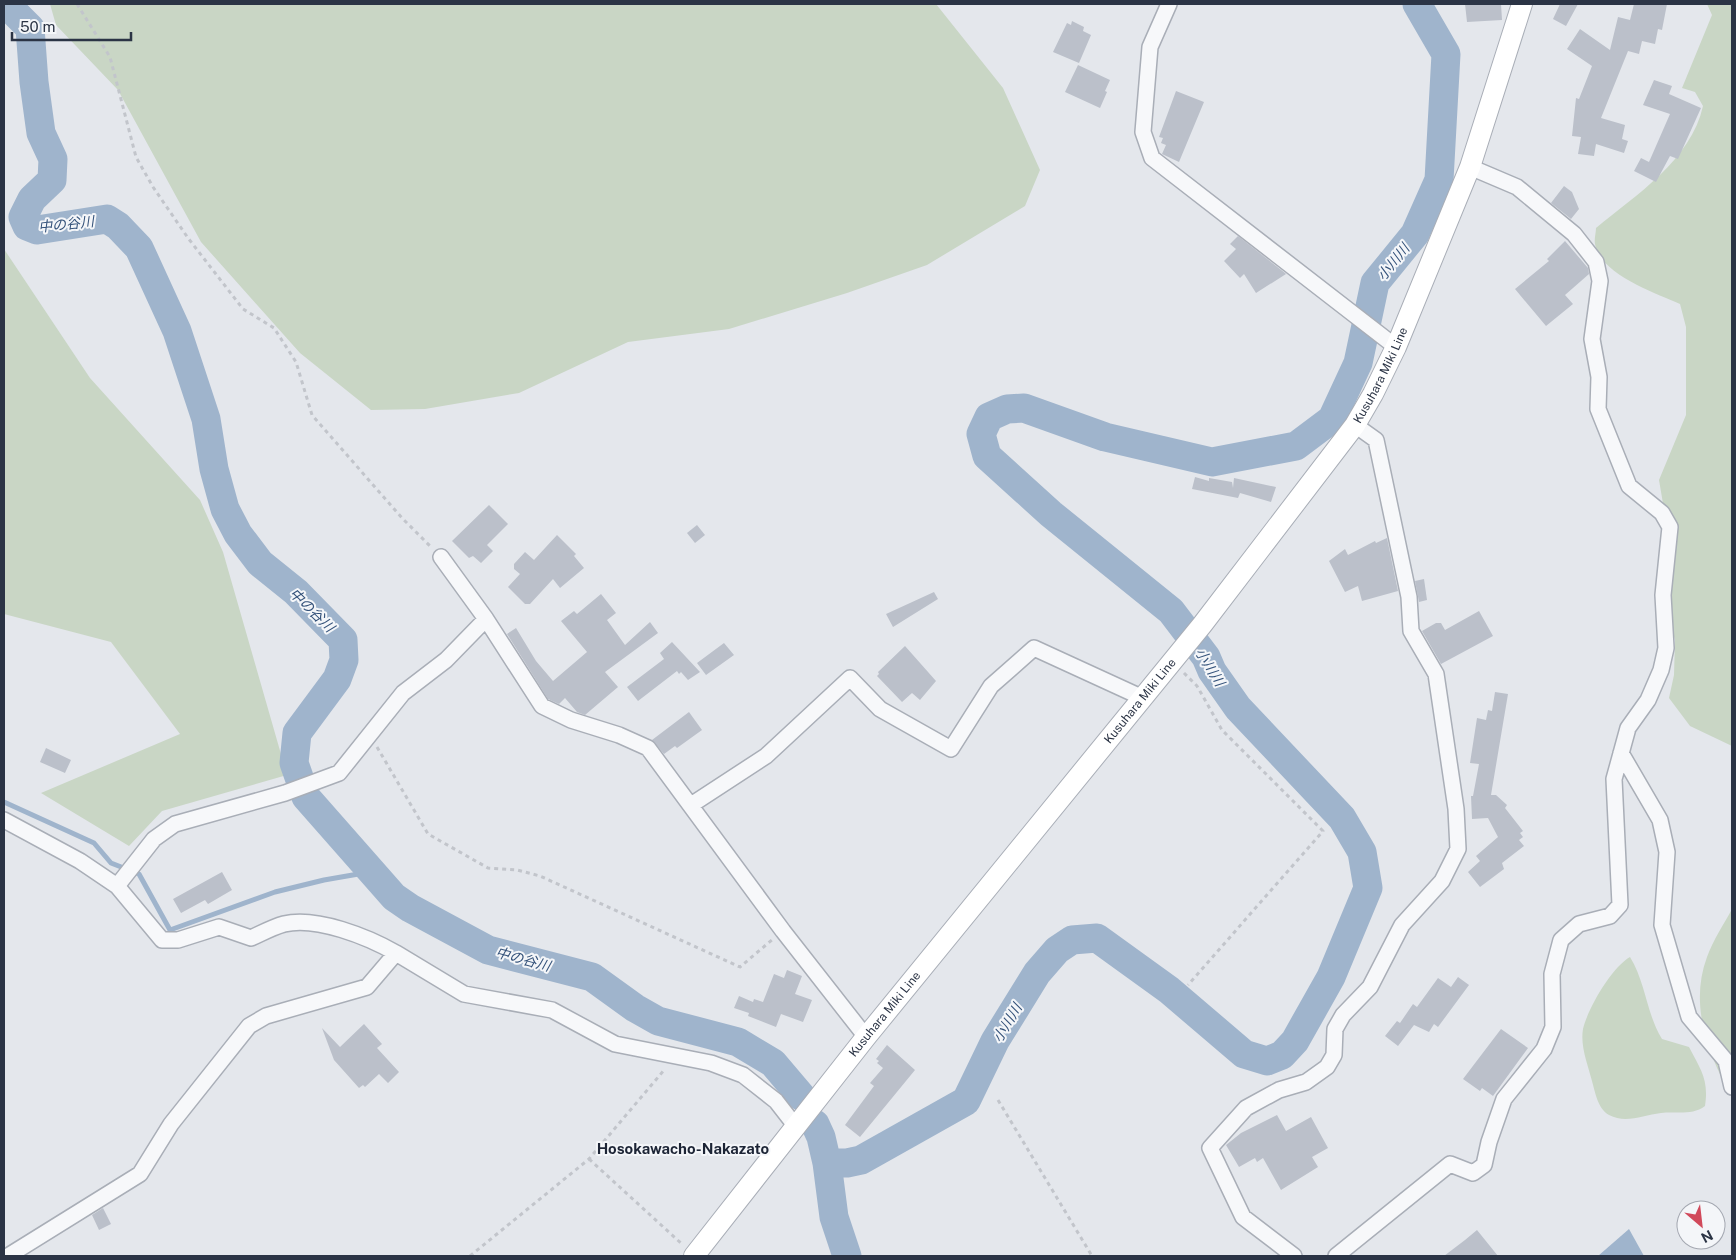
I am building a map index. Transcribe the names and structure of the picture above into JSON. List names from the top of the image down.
{
  "streets": {
    "main road": ["Kusuhara Miki Line"]
  },
  "districts": ["Hosokawacho-Nakazato"],
  "water": ["中の谷川", "小川川"],
  "scale_bar": "50 m",
  "north": "bottom right"
}
